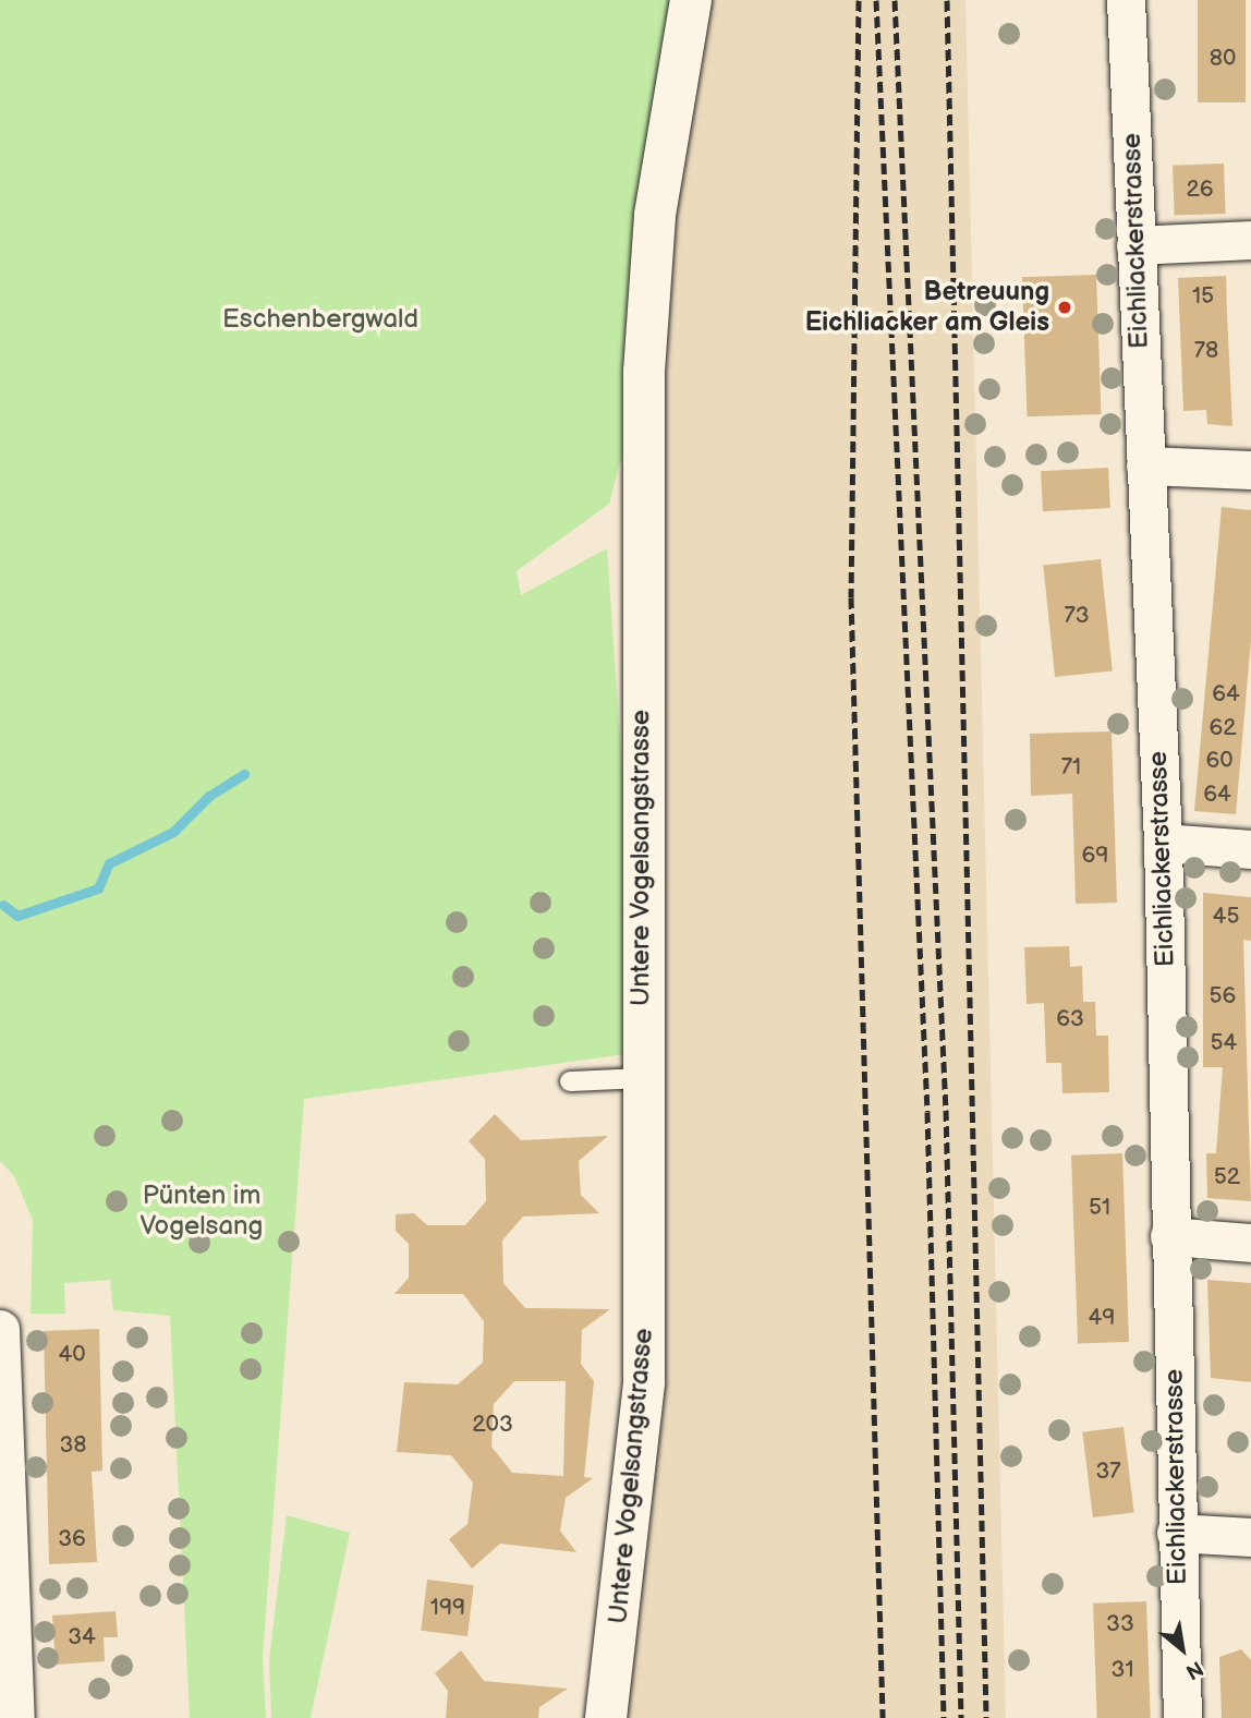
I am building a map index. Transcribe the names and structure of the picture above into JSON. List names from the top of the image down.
{
  "streets": {
    "main road": ["Untere Vogelsangstrasse"],
    "street": ["Eichliackerstrasse"]
  },
  "parks": ["Eschenbergwald", "Pünten im Vogelsang"],
  "places": ["Betreuung Eichliacker am Gleis"],
  "house_numbers": [
    "80",
    "26",
    "15",
    "78",
    "73",
    "64",
    "62",
    "60",
    "71",
    "64",
    "69",
    "45",
    "56",
    "63",
    "54",
    "52",
    "51",
    "49",
    "40",
    "203",
    "38",
    "37",
    "36",
    "199",
    "33",
    "34",
    "31"
  ],
  "north": "bottom right"
}
